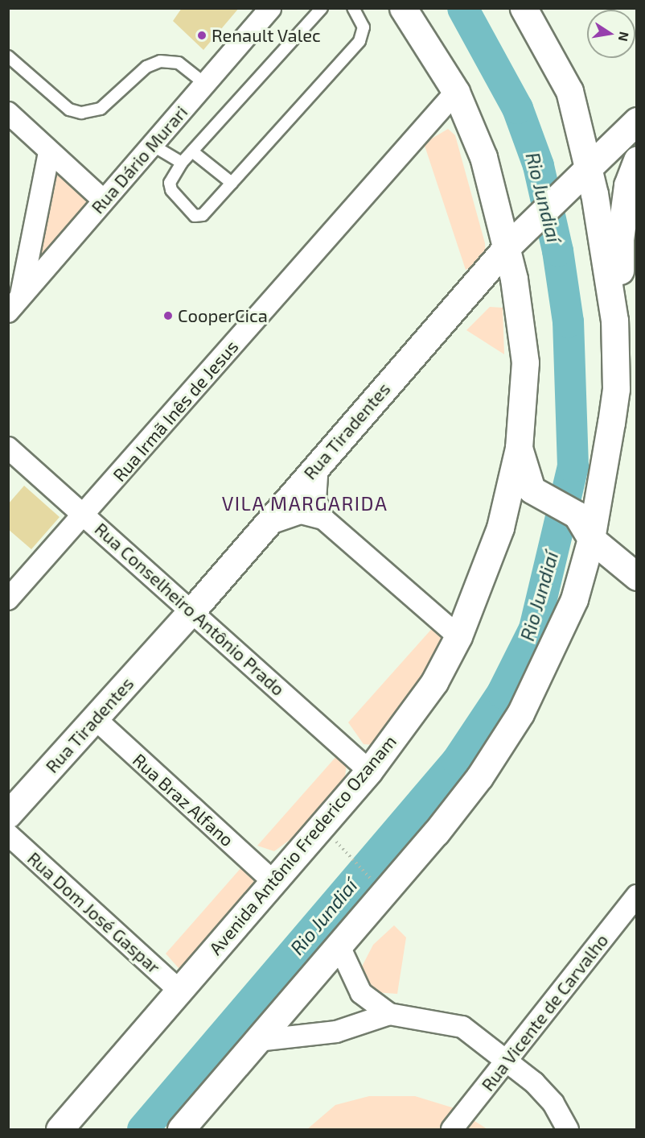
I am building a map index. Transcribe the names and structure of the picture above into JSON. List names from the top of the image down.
{
  "streets": {
    "main road": ["Rua Tiradentes", "Avenida Antônio Frederico Ozanam"],
    "street": [
      "Rua Dário Murari",
      "Rua Irmã Inês de Jesus",
      "Rua Conselheiro Antônio Prado",
      "Rua Braz Alfano",
      "Rua Dom José Gaspar",
      "Rua Vicente de Carvalho"
    ]
  },
  "crossings": [
    ["Rua Irmã Inês de Jesus", "Rua Conselheiro Antônio Prado"],
    ["Rua Irmã Inês de Jesus", "Avenida Antônio Frederico Ozanam"],
    ["Rua Tiradentes", "Rua Conselheiro Antônio Prado"],
    ["Rua Tiradentes", "Rua Braz Alfano"],
    ["Rua Tiradentes", "Avenida Antônio Frederico Ozanam"],
    ["Rua Conselheiro Antônio Prado", "Avenida Antônio Frederico Ozanam"],
    ["Rua Braz Alfano", "Avenida Antônio Frederico Ozanam"],
    ["Avenida Antônio Frederico Ozanam", "Rua Dom José Gaspar"]
  ],
  "districts": ["VILA MARGARIDA"],
  "water": ["Rio Jundiaí"],
  "places": ["Renault Valec", "CooperCica"],
  "north": "right"
}
